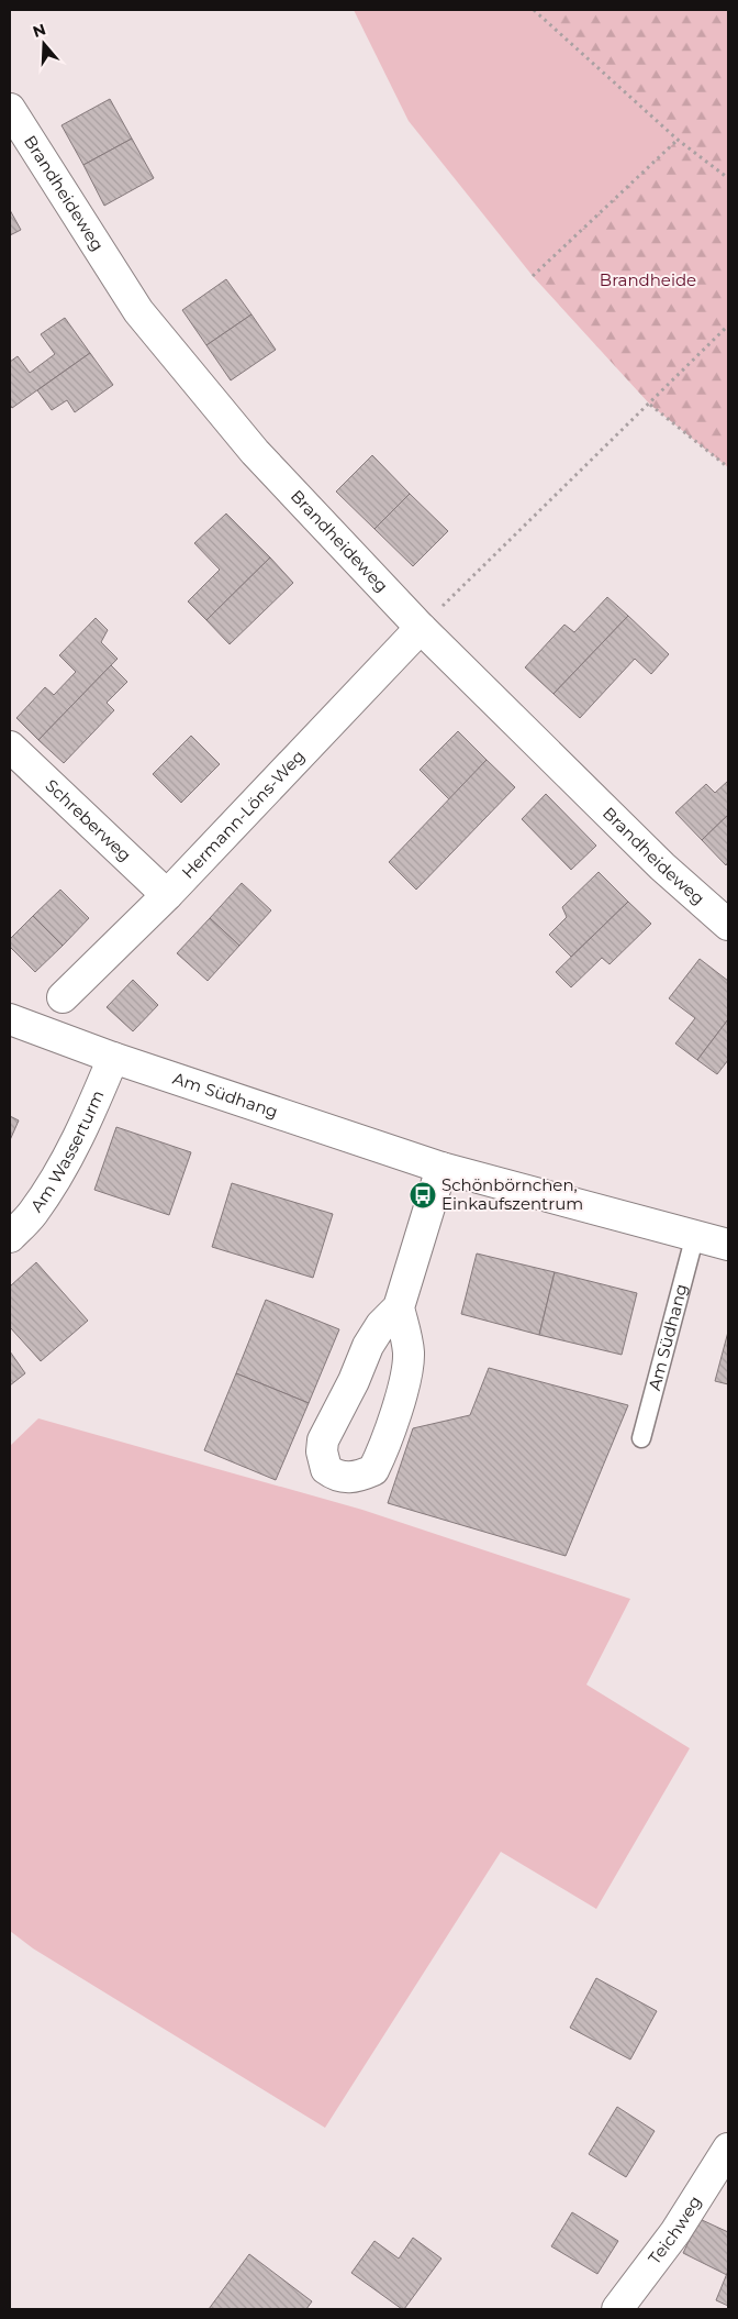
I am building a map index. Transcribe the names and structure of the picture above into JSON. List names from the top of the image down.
{
  "streets": {
    "street": [
      "Brandheideweg",
      "Hermann-Löns-Weg",
      "Schreberweg",
      "Am Südhang",
      "Am Wasserturm",
      "Teichweg"
    ]
  },
  "crossings": [
    ["Brandheideweg", "Hermann-Löns-Weg"],
    ["Hermann-Löns-Weg", "Schreberweg"],
    ["Am Südhang", "Am Wasserturm"]
  ],
  "parks": ["Brandheide"],
  "places": {
    "bus stop": ["Schönbörnchen, Einkaufszentrum"]
  },
  "north": "top"
}
